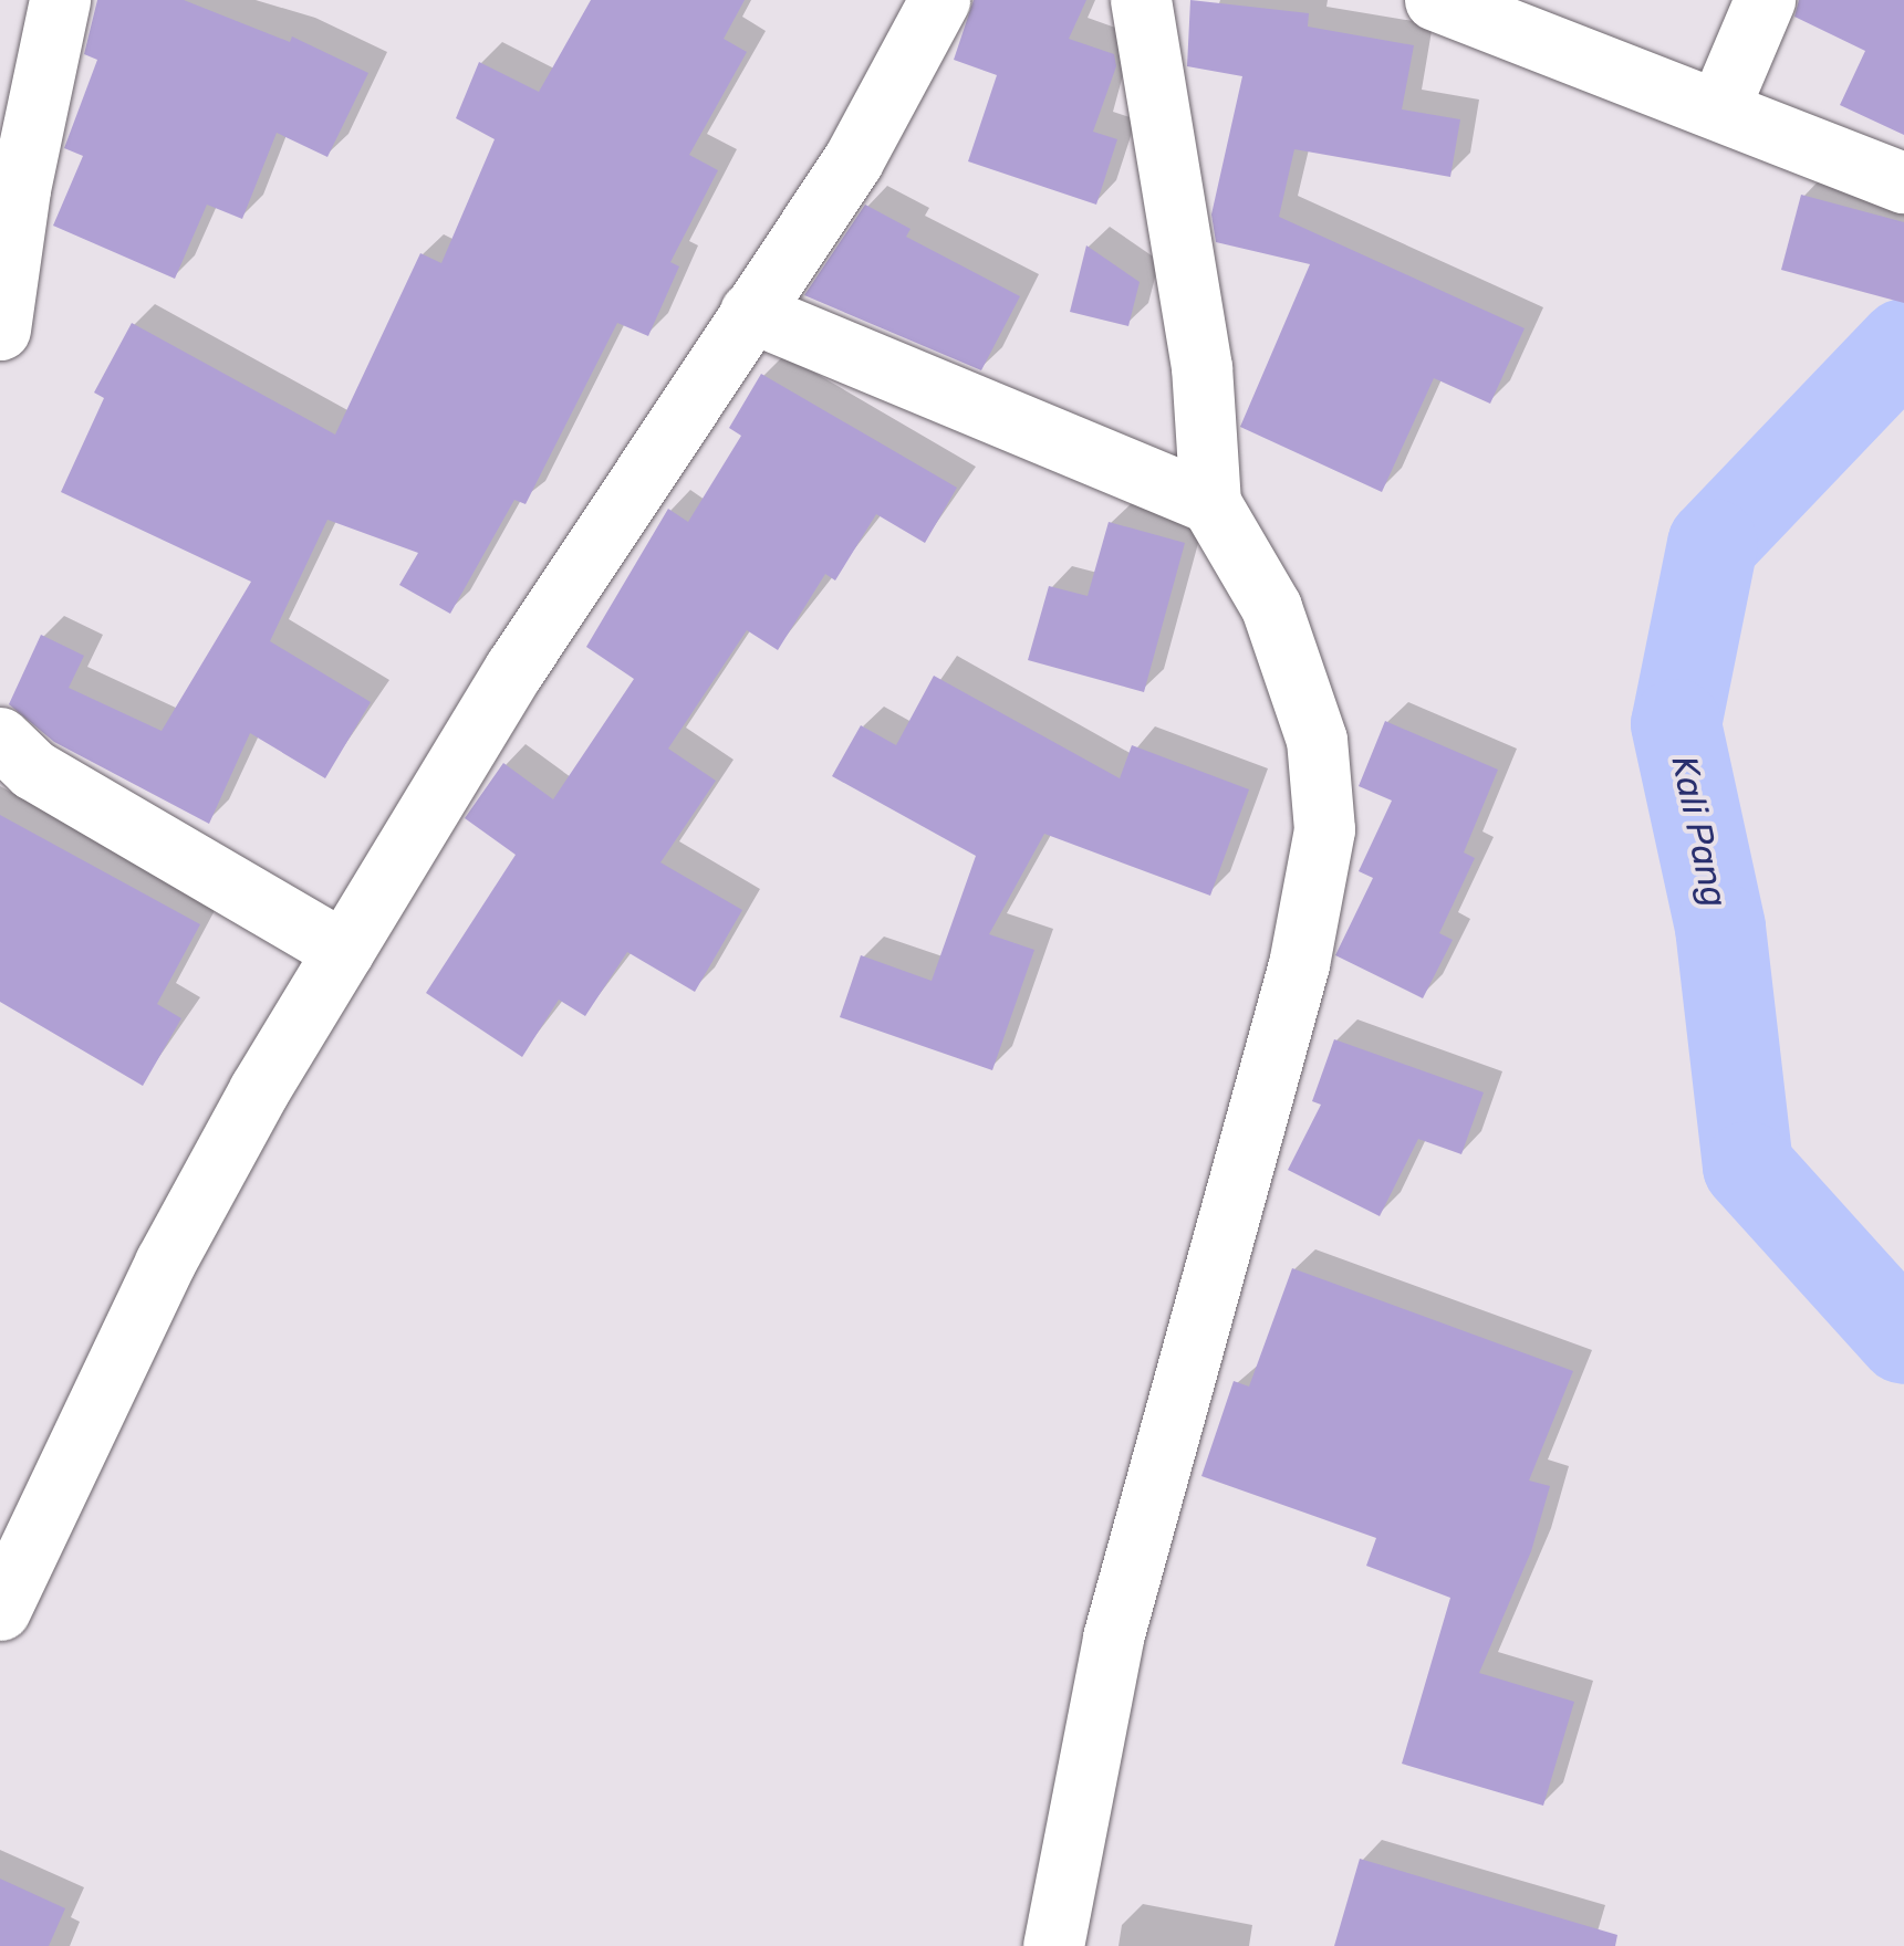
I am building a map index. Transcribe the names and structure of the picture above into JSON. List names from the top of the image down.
{
  "water": ["Kali Pang"]
}
